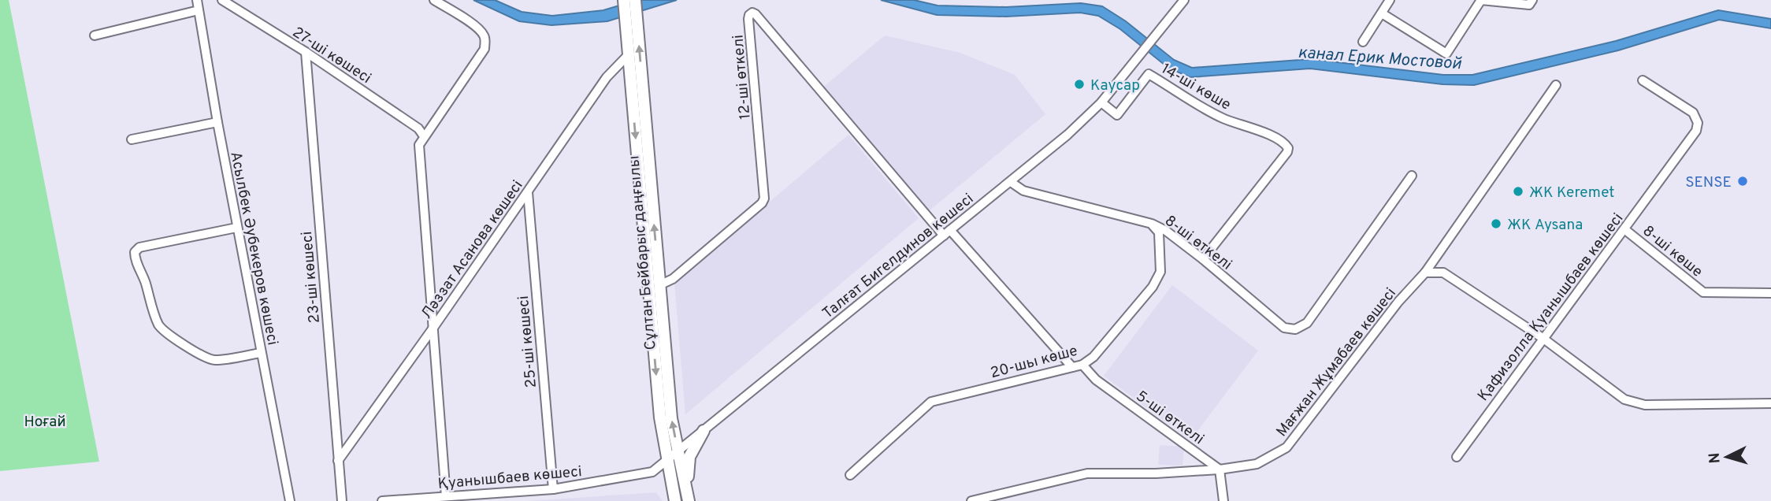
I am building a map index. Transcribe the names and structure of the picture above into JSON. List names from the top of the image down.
{
  "streets": {
    "main road": ["Сұлтан Бейбарыс даңғылы"],
    "street": [
      "27-ші көшесі",
      "12-ші өткелі",
      "14-ші көше",
      "8-ші өткелі",
      "Асылбек Әубекеров көшесі",
      "Ләззат Асанова көшесі",
      "8-шi көше",
      "Талғат Бигелдинов көшесі",
      "23-ші көшесі",
      "Қафизолла Қуанышбаев көшесi",
      "25-ші көшесі",
      "20-шы көше",
      "Мағжан Жұмабаев көшесі",
      "5-ші өткелі",
      "Қуанышбаев көшесі"
    ]
  },
  "crossings": [
    ["27-ші көшесі", "23-ші көшесі"],
    ["12-ші өткелі", "Сұлтан Бейбарыс даңғылы"],
    ["12-ші өткелі", "Талғат Бигелдинов көшесі"],
    ["14-ші көше", "8-ші өткелі"],
    ["14-ші көше", "Талғат Бигелдинов көшесі"],
    ["8-ші өткелі", "Талғат Бигелдинов көшесі"],
    ["8-ші өткелі", "20-шы көше"],
    ["Ләззат Асанова көшесі", "Сұлтан Бейбарыс даңғылы"],
    ["Ләззат Асанова көшесі", "23-ші көшесі"],
    ["Ләззат Асанова көшесі", "25-ші көшесі"],
    ["8-шi көше", "Қафизолла Қуанышбаев көшесi"],
    ["Сұлтан Бейбарыс даңғылы", "Талғат Бигелдинов көшесі"],
    ["Сұлтан Бейбарыс даңғылы", "Қуанышбаев көшесі"],
    ["Талғат Бигелдинов көшесі", "Қуанышбаев көшесі"],
    ["25-ші көшесі", "Қуанышбаев көшесі"],
    ["20-шы көше", "5-ші өткелі"],
    ["Мағжан Жұмабаев көшесі", "5-ші өткелі"]
  ],
  "water": ["канал Ерик Мостовой"],
  "parks": ["Ноғай"],
  "places": [
    "Каусар",
    "SENSE",
    "ЖК Keremet",
    "ЖК Aysana"
  ],
  "north": "left"
}
